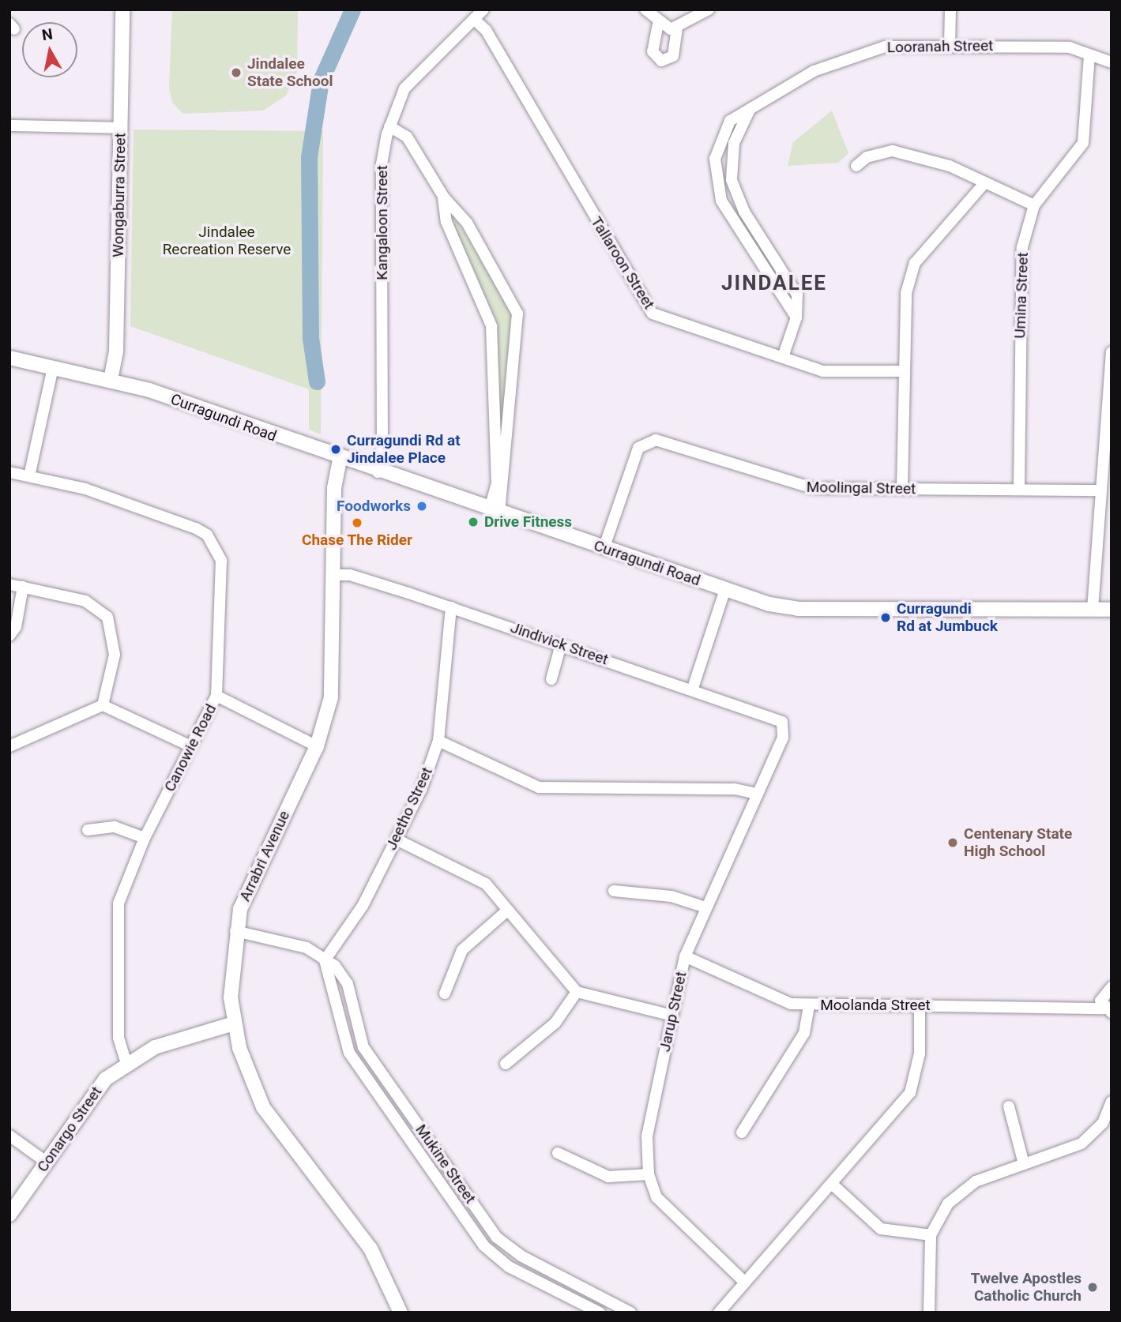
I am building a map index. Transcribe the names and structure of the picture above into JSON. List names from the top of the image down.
{
  "streets": {
    "street": [
      "Looranah Street",
      "Wongaburra Street",
      "Kangaloon Street",
      "Tallaroon Street",
      "Umina Street",
      "Curragundi Road",
      "Moolingal Street",
      "Jindivick Street",
      "Canowie Road",
      "Jeetho Street",
      "Arrabri Avenue",
      "Moolanda Street",
      "Jarup Street",
      "Conargo Street",
      "Mukine Street"
    ]
  },
  "crossings": [
    ["Looranah Street", "Umina Street"],
    ["Wongaburra Street", "Curragundi Road"],
    ["Kangaloon Street", "Tallaroon Street"],
    ["Kangaloon Street", "Curragundi Road"],
    ["Umina Street", "Moolingal Street"],
    ["Curragundi Road", "Moolingal Street"],
    ["Curragundi Road", "Arrabri Avenue"],
    ["Jindivick Street", "Jeetho Street"],
    ["Jindivick Street", "Arrabri Avenue"],
    ["Jindivick Street", "Jarup Street"],
    ["Canowie Road", "Conargo Street"],
    ["Jeetho Street", "Mukine Street"],
    ["Arrabri Avenue", "Conargo Street"],
    ["Arrabri Avenue", "Mukine Street"],
    ["Moolanda Street", "Jarup Street"]
  ],
  "districts": ["JINDALEE"],
  "parks": ["Jindalee Recreation Reserve"],
  "places": [
    "Jindalee State School",
    "Curragundi Rd at Jindalee Place",
    "Foodworks",
    "Drive Fitness",
    "Chase The Rider",
    "Curragundi Rd at Jumbuck",
    "Centenary State High School",
    "Twelve Apostles Catholic Church"
  ],
  "north": "top"
}
